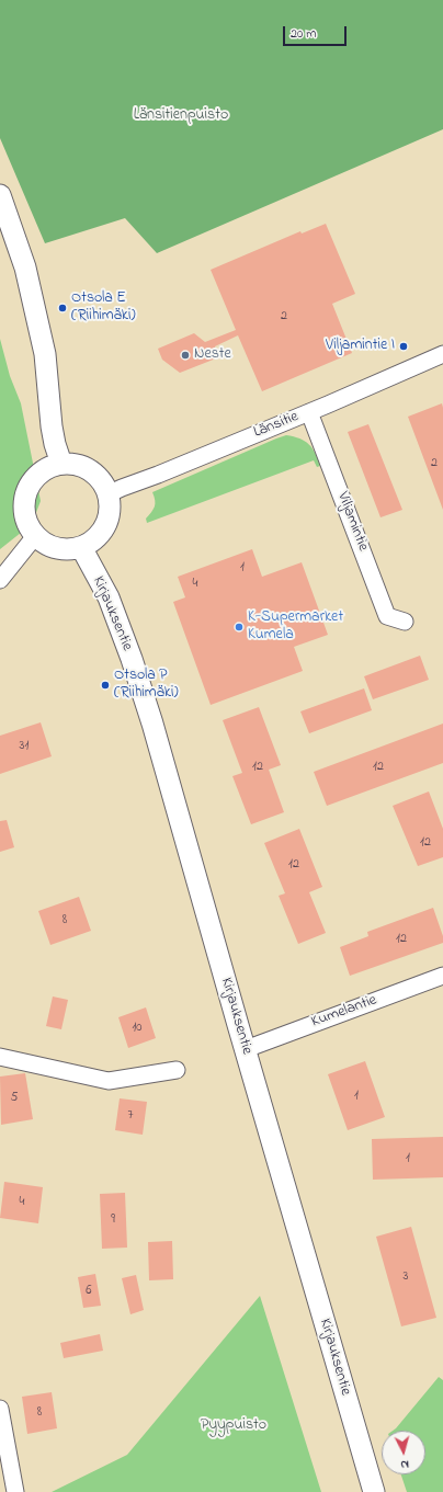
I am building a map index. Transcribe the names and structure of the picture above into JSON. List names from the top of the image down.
{
  "streets": {
    "street": [
      "Länsitie",
      "Viljamintie",
      "Kirjauksentie",
      "Kumelantie"
    ]
  },
  "crossings": [
    ["Länsitie", "Viljamintie"],
    ["Länsitie", "Kirjauksentie"],
    ["Kirjauksentie", "Kumelantie"]
  ],
  "parks": ["Länsitienpuisto", "Pyypuisto"],
  "places": [
    "Otsola E (Riihimäki)",
    "Viljamintie I",
    "Neste",
    "K-Supermarket Kumela",
    "Otsola P (Riihimäki)"
  ],
  "house_numbers": [
    "2",
    "2",
    "1",
    "4",
    "31",
    "12",
    "12",
    "12",
    "12",
    "8",
    "12",
    "10",
    "1",
    "5",
    "7",
    "1",
    "4",
    "9",
    "3",
    "6",
    "8"
  ],
  "scale_bar": "20 m",
  "north": "bottom"
}
